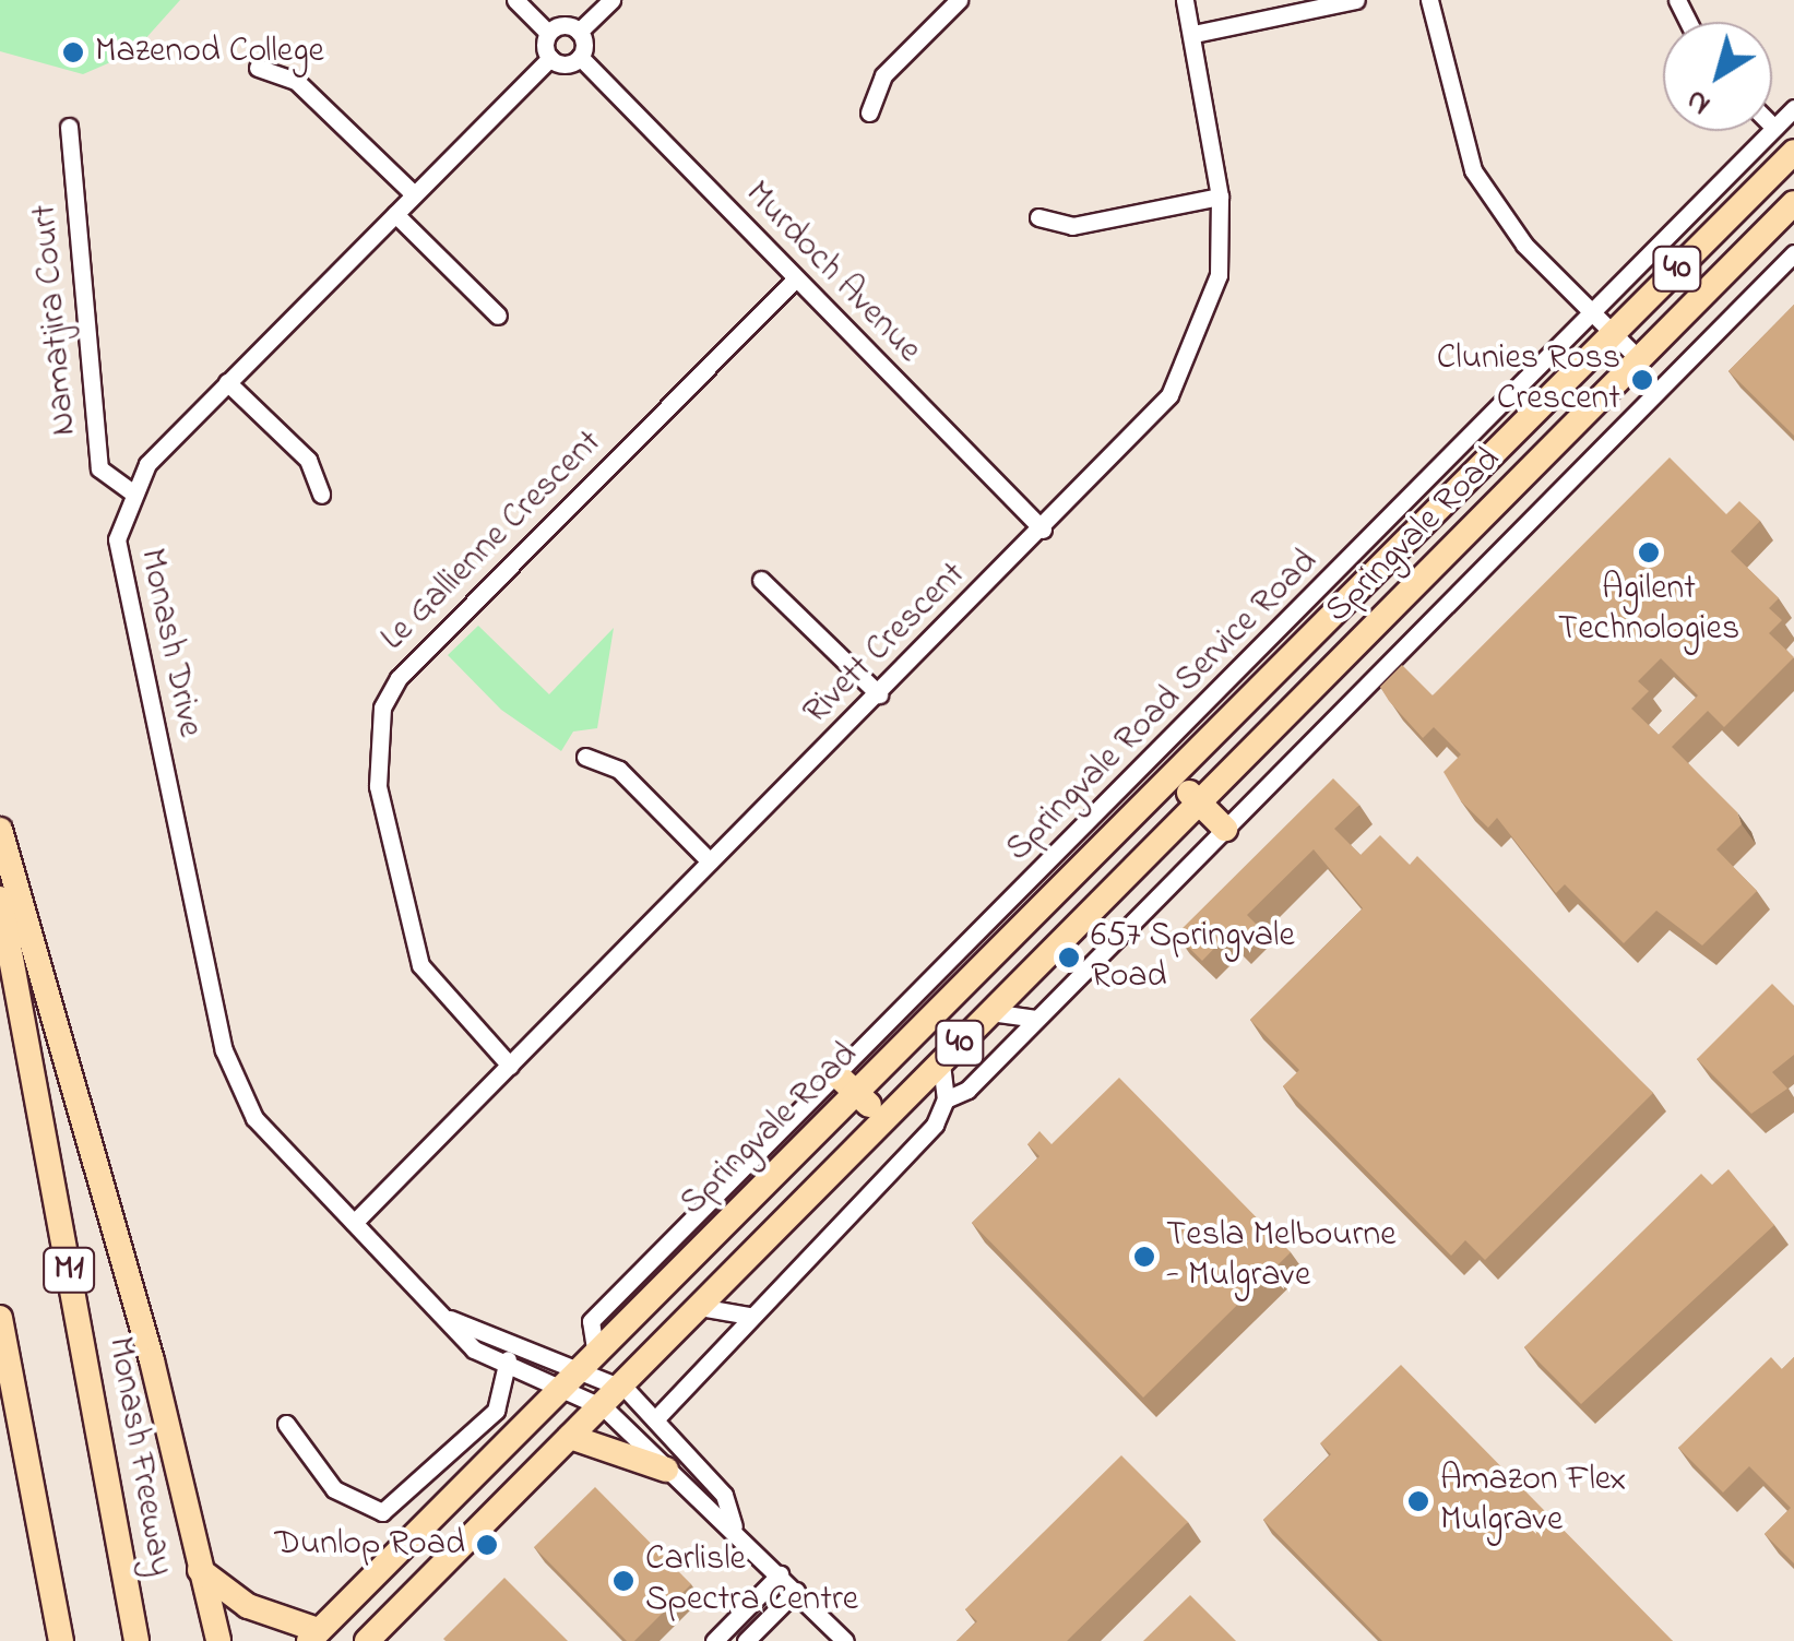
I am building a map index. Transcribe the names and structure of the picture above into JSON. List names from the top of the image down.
{
  "streets": {
    "highway": [
      "40",
      "Springvale Road",
      "M1",
      "Monash Freeway"
    ],
    "street": [
      "Murdoch Avenue",
      "Namatjira Court",
      "Le Gallienne Crescent",
      "Monash Drive",
      "Rivett Crescent",
      "Springvale Road Service Road"
    ]
  },
  "crossings": [
    ["Murdoch Avenue", "Le Gallienne Crescent"],
    ["Murdoch Avenue", "Rivett Crescent"],
    ["Namatjira Court", "Monash Drive"],
    ["Springvale Road", "Monash Drive"],
    ["Springvale Road", "Springvale Road Service Road"],
    ["Le Gallienne Crescent", "Rivett Crescent"],
    ["Monash Drive", "Rivett Crescent"]
  ],
  "places": [
    "Mazenod College",
    "Clunies Ross Crescent",
    "Agilent Technologies",
    "657 Springvale Road",
    "Tesla Melbourne - Mulgrave",
    "Amazon Flex Mulgrave",
    "Dunlop Road",
    "Carlisle Spectra Centre"
  ],
  "north": "bottom left"
}
